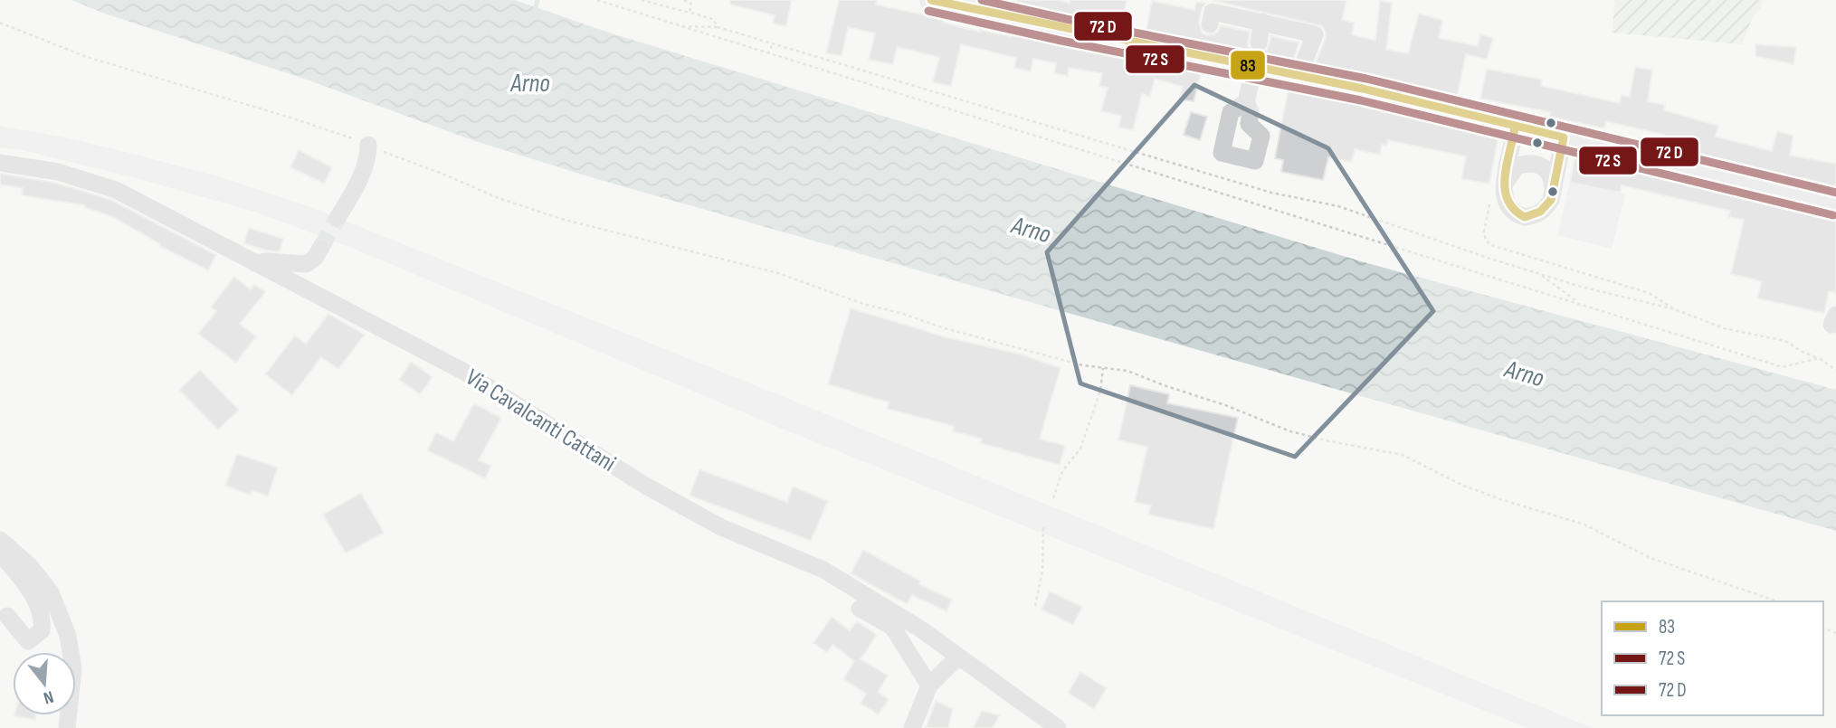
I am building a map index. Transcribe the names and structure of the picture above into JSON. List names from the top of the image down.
{
  "streets": {
    "street": ["Via Cavalcanti Cattani"]
  },
  "water": ["Arno"],
  "lines": ["transit line 83"],
  "legend": ["83", "72 S", "72 D"],
  "north": "bottom"
}
